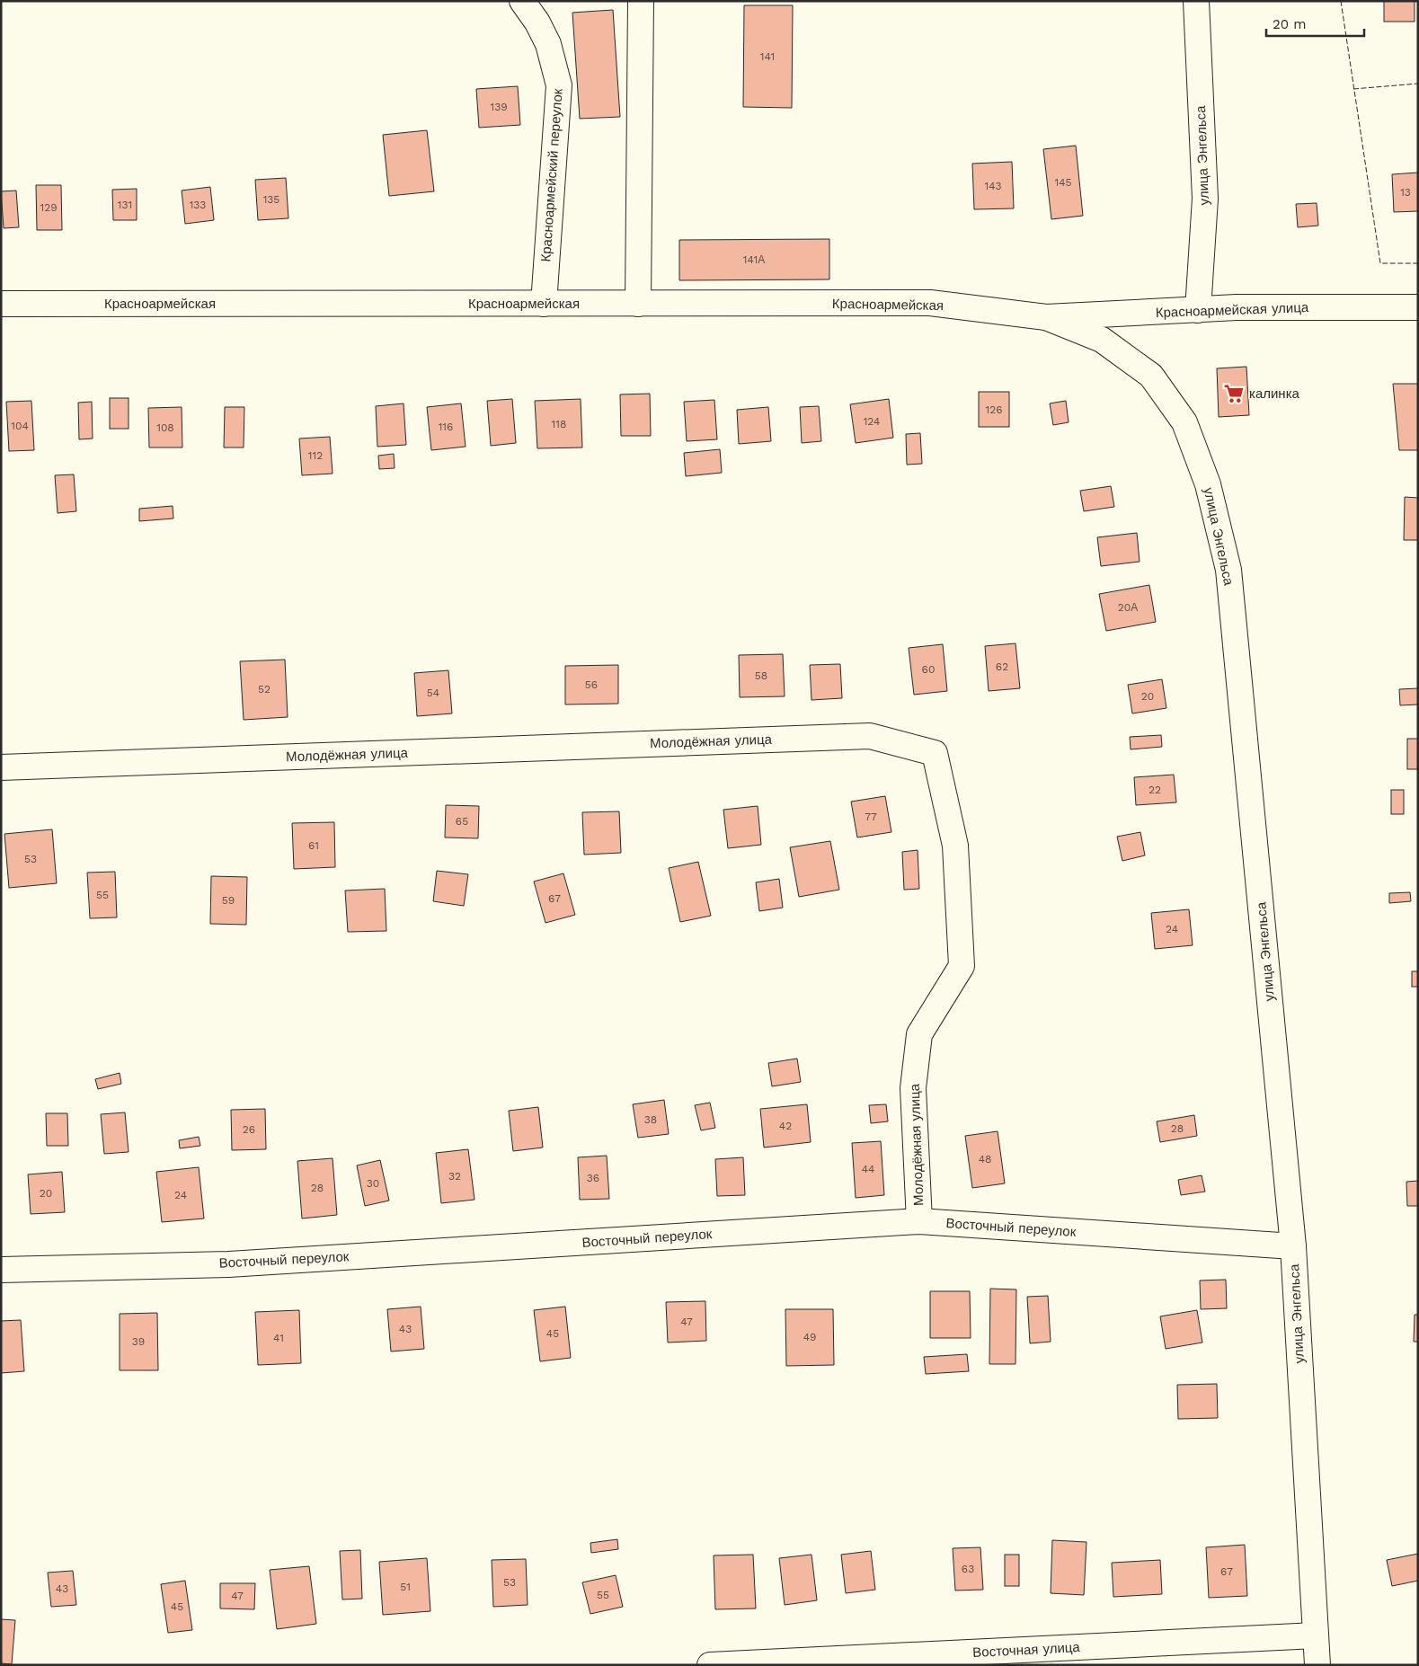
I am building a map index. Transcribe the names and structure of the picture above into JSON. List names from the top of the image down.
{
  "streets": {
    "street": [
      "улица Энгельса",
      "Красноармейский переулок",
      "Красноармейская",
      "Красноармейская улица",
      "Молодёжная улица",
      "Восточный переулок",
      "Восточная улица"
    ]
  },
  "crossings": [
    ["улица Энгельса", "Красноармейская"],
    ["улица Энгельса", "Красноармейская улица"],
    ["улица Энгельса", "Восточный переулок"],
    ["улица Энгельса", "Восточная улица"],
    ["Красноармейский переулок", "Красноармейская"],
    ["Красноармейская", "Красноармейская улица"],
    ["Молодёжная улица", "Восточный переулок"]
  ],
  "places": {
    "supermarket": ["калинка"]
  },
  "house_numbers": [
    "141",
    "139",
    "145",
    "143",
    "13",
    "135",
    "131",
    "133",
    "129",
    "141А",
    "126",
    "124",
    "118",
    "104",
    "116",
    "108",
    "112",
    "20А",
    "62",
    "60",
    "58",
    "56",
    "52",
    "54",
    "20",
    "22",
    "77",
    "65",
    "61",
    "53",
    "55",
    "67",
    "59",
    "24",
    "38",
    "42",
    "28",
    "26",
    "48",
    "44",
    "32",
    "36",
    "30",
    "28",
    "20",
    "24",
    "47",
    "43",
    "45",
    "49",
    "41",
    "39",
    "63",
    "67",
    "53",
    "51",
    "43",
    "55",
    "47",
    "45"
  ],
  "scale_bar": "20 m"
}
